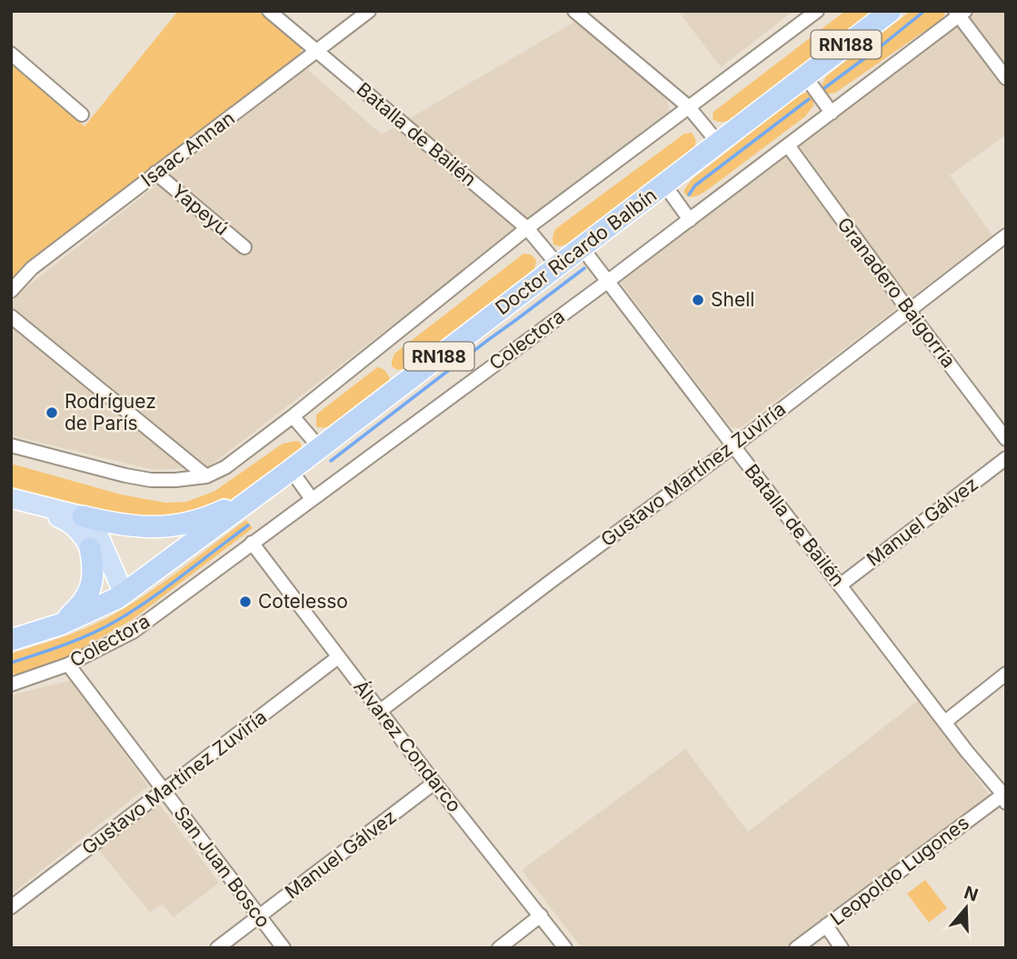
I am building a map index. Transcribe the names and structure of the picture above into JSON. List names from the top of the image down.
{
  "streets": {
    "highway": ["RN188", "Doctor Ricardo Balbín"],
    "street": [
      "Batalla de Bailén",
      "Isaac Annan",
      "Yapeyú",
      "Granadero Baigorria",
      "Colectora",
      "Gustavo Martínez Zuviría",
      "Manuel Gálvez",
      "Álvarez Condarco",
      "San Juan Bosco",
      "Leopoldo Lugones"
    ]
  },
  "crossings": [
    ["RN188", "Doctor Ricardo Balbín"],
    ["Batalla de Bailén", "Isaac Annan"],
    ["Batalla de Bailén", "Doctor Ricardo Balbín"],
    ["Batalla de Bailén", "Colectora"],
    ["Batalla de Bailén", "Gustavo Martínez Zuviría"],
    ["Batalla de Bailén", "Manuel Gálvez"],
    ["Batalla de Bailén", "Leopoldo Lugones"],
    ["Isaac Annan", "Yapeyú"],
    ["Granadero Baigorria", "Colectora"],
    ["Granadero Baigorria", "Gustavo Martínez Zuviría"],
    ["Colectora", "Álvarez Condarco"],
    ["Colectora", "San Juan Bosco"],
    ["Gustavo Martínez Zuviría", "Álvarez Condarco"],
    ["Gustavo Martínez Zuviría", "San Juan Bosco"],
    ["Manuel Gálvez", "Álvarez Condarco"],
    ["Manuel Gálvez", "San Juan Bosco"]
  ],
  "places": ["Shell", "Rodríguez de París", "Cotelesso"],
  "north": "top"
}
